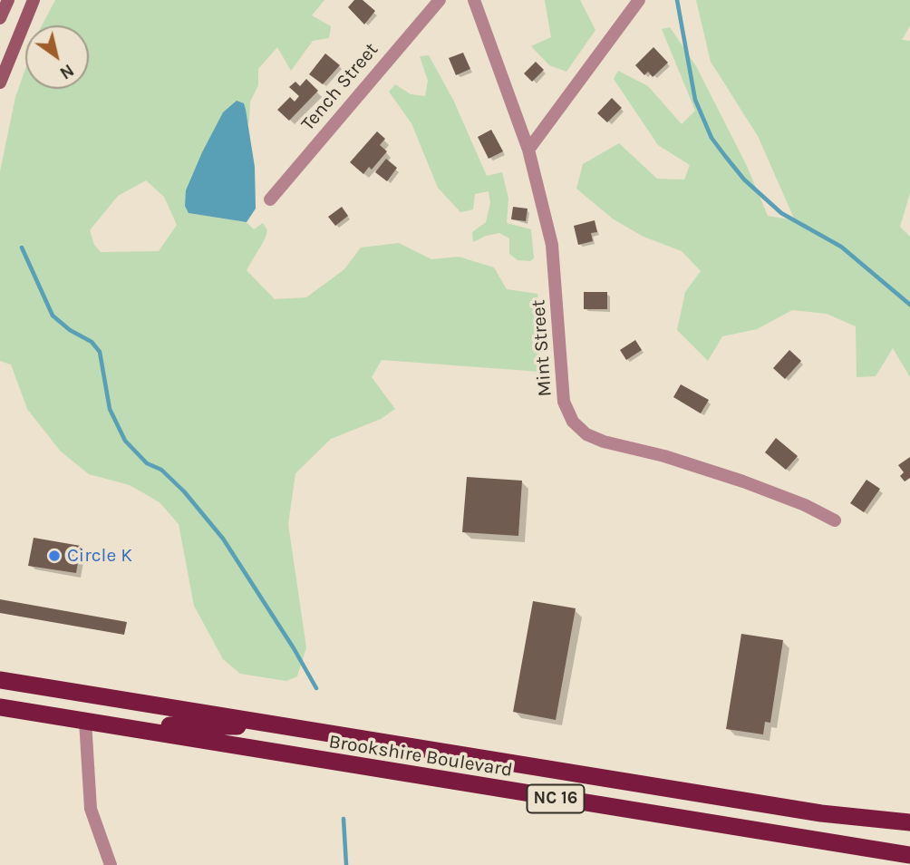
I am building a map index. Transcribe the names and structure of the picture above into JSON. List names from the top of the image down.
{
  "streets": {
    "highway": ["Brookshire Boulevard", "NC 16"],
    "street": ["Tench Street", "Mint Street"]
  },
  "places": ["Circle K"],
  "north": "bottom right"
}
